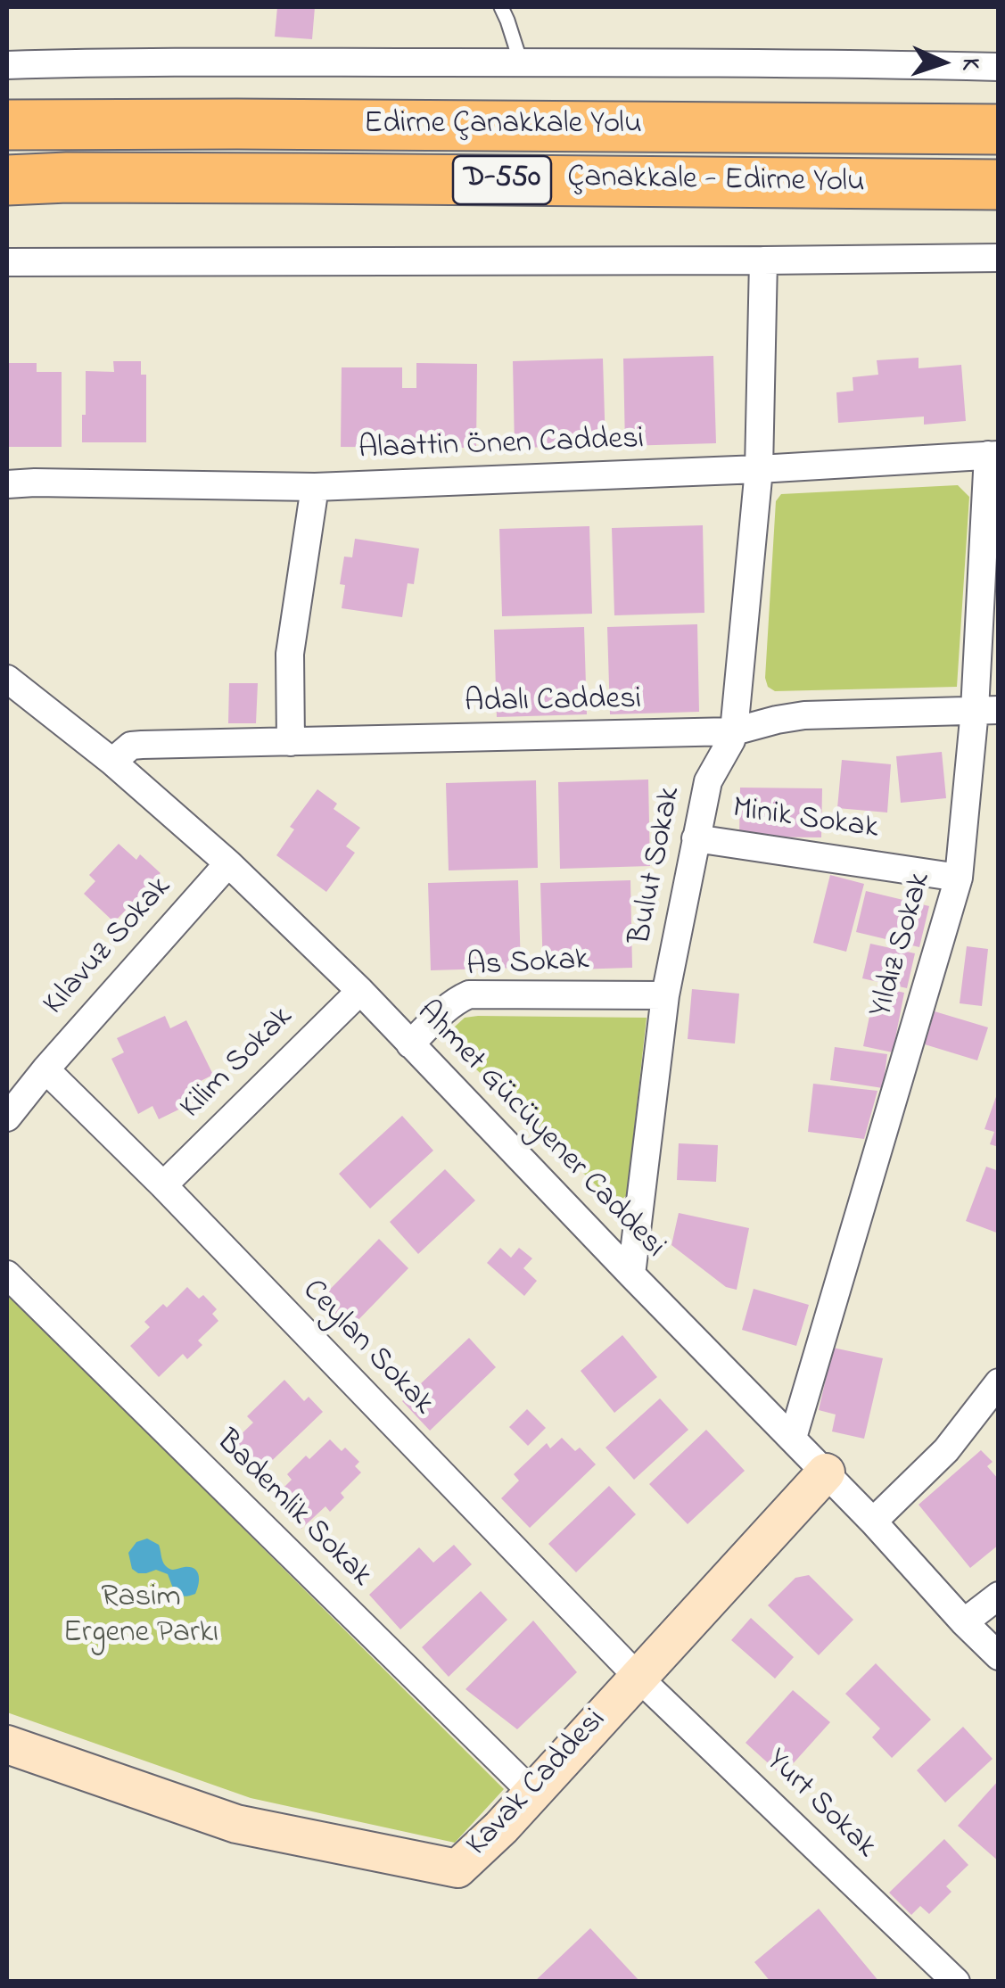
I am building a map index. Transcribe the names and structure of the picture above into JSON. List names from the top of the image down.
{
  "streets": {
    "highway": ["Edirne Çanakkale Yolu", "D-550", "Çanakkale - Edirne Yolu"],
    "main road": ["Kavak Caddesi"],
    "street": [
      "Alaattin Önen Caddesi",
      "Adalı Caddesi",
      "Minik Sokak",
      "Bulut Sokak",
      "Yıldız Sokak",
      "Kılavuz Sokak",
      "As Sokak",
      "Kilim Sokak",
      "Ahmet Gücüyener Caddesi",
      "Ceylan Sokak",
      "Bademlik Sokak",
      "Yurt Sokak"
    ]
  },
  "crossings": [
    ["Alaattin Önen Caddesi", "Bulut Sokak"],
    ["Alaattin Önen Caddesi", "Yıldız Sokak"],
    ["Adalı Caddesi", "Bulut Sokak"],
    ["Adalı Caddesi", "Yıldız Sokak"],
    ["Adalı Caddesi", "Ahmet Gücüyener Caddesi"],
    ["Minik Sokak", "Bulut Sokak"],
    ["Minik Sokak", "Yıldız Sokak"],
    ["Bulut Sokak", "As Sokak"],
    ["Bulut Sokak", "Ahmet Gücüyener Caddesi"],
    ["Yıldız Sokak", "Ahmet Gücüyener Caddesi"],
    ["Kılavuz Sokak", "Ahmet Gücüyener Caddesi"],
    ["Kılavuz Sokak", "Ceylan Sokak"],
    ["As Sokak", "Ahmet Gücüyener Caddesi"],
    ["Kilim Sokak", "Ahmet Gücüyener Caddesi"],
    ["Kilim Sokak", "Ceylan Sokak"],
    ["Ahmet Gücüyener Caddesi", "Kavak Caddesi"],
    ["Ceylan Sokak", "Kavak Caddesi"],
    ["Ceylan Sokak", "Yurt Sokak"],
    ["Bademlik Sokak", "Kavak Caddesi"],
    ["Kavak Caddesi", "Yurt Sokak"]
  ],
  "parks": ["Rasim Ergene Parkı"],
  "north": "right"
}
